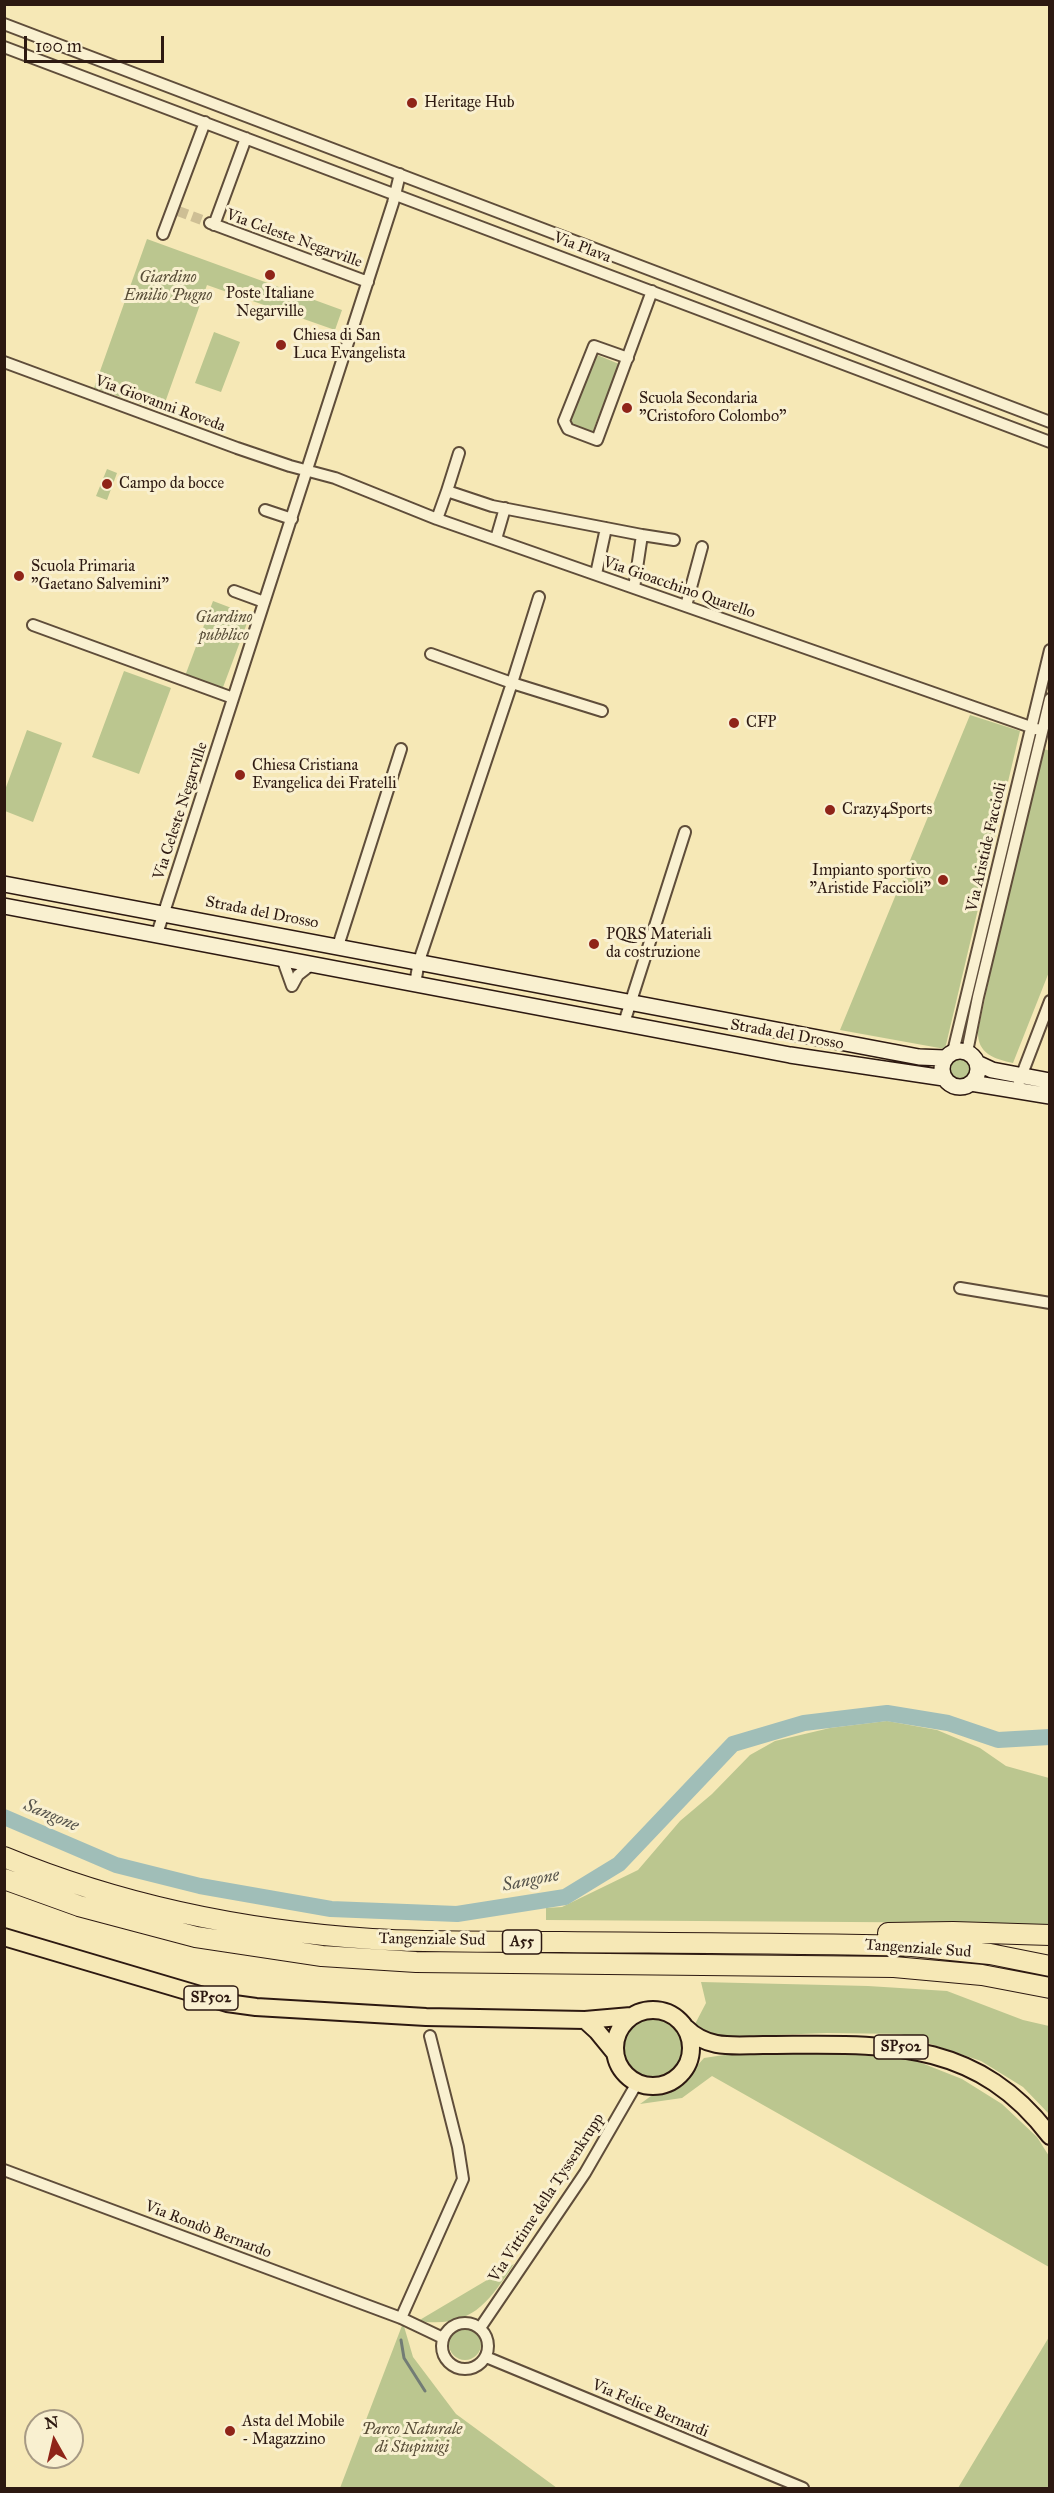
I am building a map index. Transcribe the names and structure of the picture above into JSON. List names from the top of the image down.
{
  "streets": {
    "highway": ["Tangenziale Sud", "A55"],
    "main road": ["SP502"],
    "street": [
      "Via Celeste Negarville",
      "Via Plava",
      "Via Giovanni Roveda",
      "Via Gioacchino Quarello",
      "Via Aristide Faccioli",
      "Strada del Drosso",
      "Via Vittime della Tyssenkrupp",
      "Via Rondò Bernardo",
      "Via Felice Bernardi"
    ]
  },
  "crossings": [
    ["Via Celeste Negarville", "Via Plava"],
    ["Via Celeste Negarville", "Via Giovanni Roveda"],
    ["Via Celeste Negarville", "Via Gioacchino Quarello"],
    ["Via Celeste Negarville", "Strada del Drosso"],
    ["Via Giovanni Roveda", "Via Gioacchino Quarello"],
    ["Via Gioacchino Quarello", "Via Aristide Faccioli"],
    ["Via Aristide Faccioli", "Strada del Drosso"],
    ["SP502", "Via Vittime della Tyssenkrupp"],
    ["Via Vittime della Tyssenkrupp", "Via Rondò Bernardo"],
    ["Via Vittime della Tyssenkrupp", "Via Felice Bernardi"],
    ["Via Rondò Bernardo", "Via Felice Bernardi"]
  ],
  "water": ["Sangone"],
  "parks": ["Giardino Emilio Pugno", "Giardino pubblico", "Parco Naturale di Stupinigi"],
  "places": [
    "Heritage Hub",
    "Poste Italiane Negarville",
    "Chiesa di San Luca Evangelista",
    "Scuola Secondaria \"Cristoforo Colombo\"",
    "Campo da bocce",
    "Scuola Primaria \"Gaetano Salvemini\"",
    "CFP",
    "Chiesa Cristiana Evangelica dei Fratelli",
    "Crazy4Sports",
    "Impianto sportivo \"Aristide Faccioli\"",
    "PQRS Materiali da costruzione",
    "Asta del Mobile - Magazzino"
  ],
  "scale_bar": "100 m",
  "north": "top"
}
